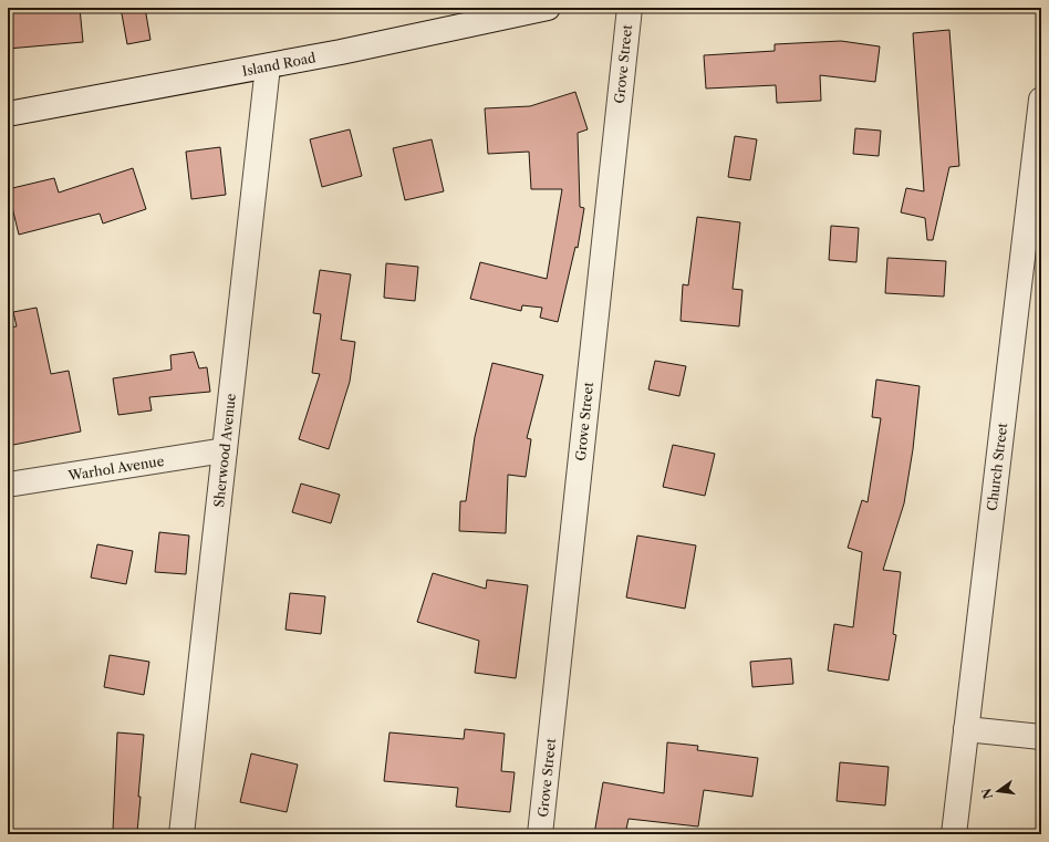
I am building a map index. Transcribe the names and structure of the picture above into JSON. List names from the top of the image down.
{
  "streets": {
    "street": [
      "Island Road",
      "Grove Street",
      "Sherwood Avenue",
      "Church Street",
      "Warhol Avenue"
    ]
  },
  "crossings": [
    ["Island Road", "Sherwood Avenue"],
    ["Sherwood Avenue", "Warhol Avenue"]
  ],
  "north": "left"
}
